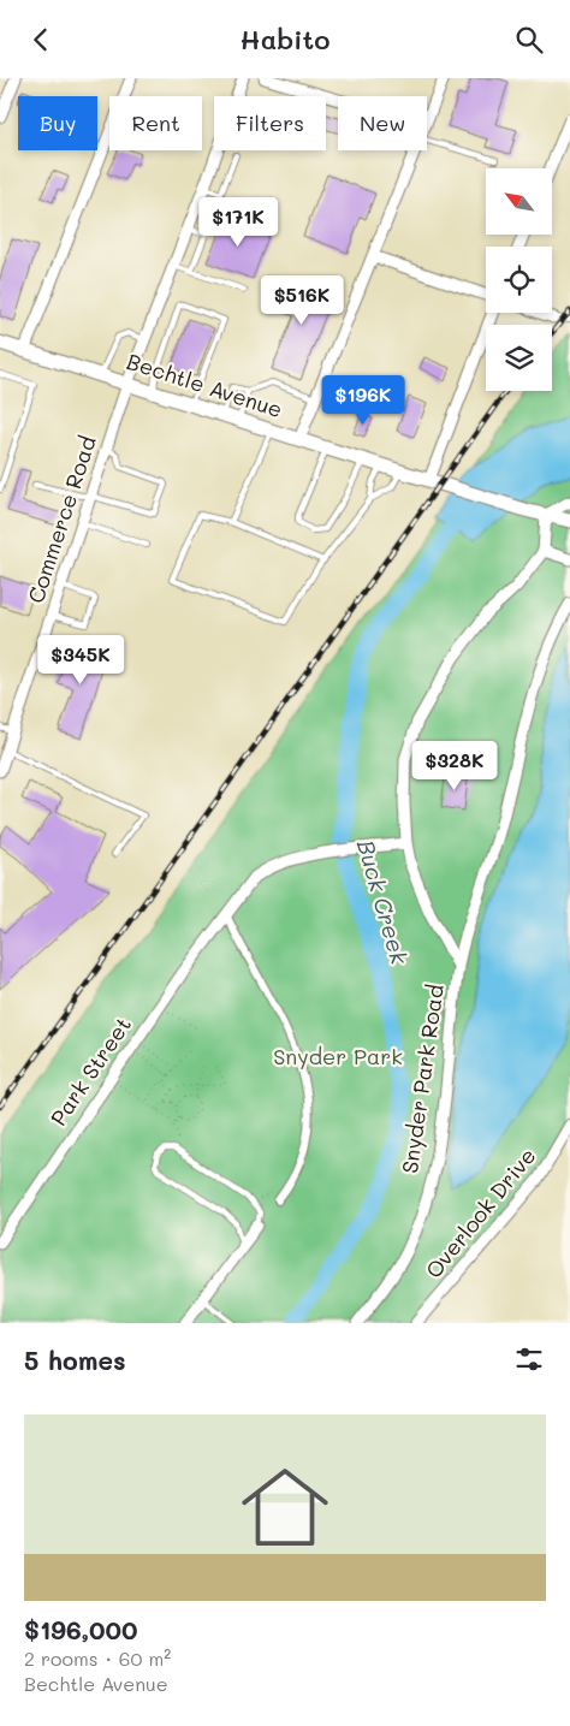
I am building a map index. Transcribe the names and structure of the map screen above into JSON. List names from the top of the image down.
{
  "streets": {
    "main road": ["Bechtle Avenue"],
    "street": [
      "Commerce Road",
      "Park Street",
      "Snyder Park Road",
      "Overlook Drive"
    ]
  },
  "crossings": [
    ["Bechtle Avenue", "Commerce Road"]
  ],
  "water": ["Buck Creek"],
  "parks": ["Snyder Park"],
  "north": "top left",
  "page": {
    "header": "Habito",
    "chip": [
      "Buy",
      "Rent",
      "Filters",
      "New"
    ],
    "price": [
      "$171K",
      "$516K",
      "$196K",
      "$345K",
      "$328K"
    ],
    "heading": "5 homes",
    "list": [
      {
        "name": "$196,000",
        "note": "2 rooms · 60 m² · Bechtle Avenue"
      }
    ]
  }
}
